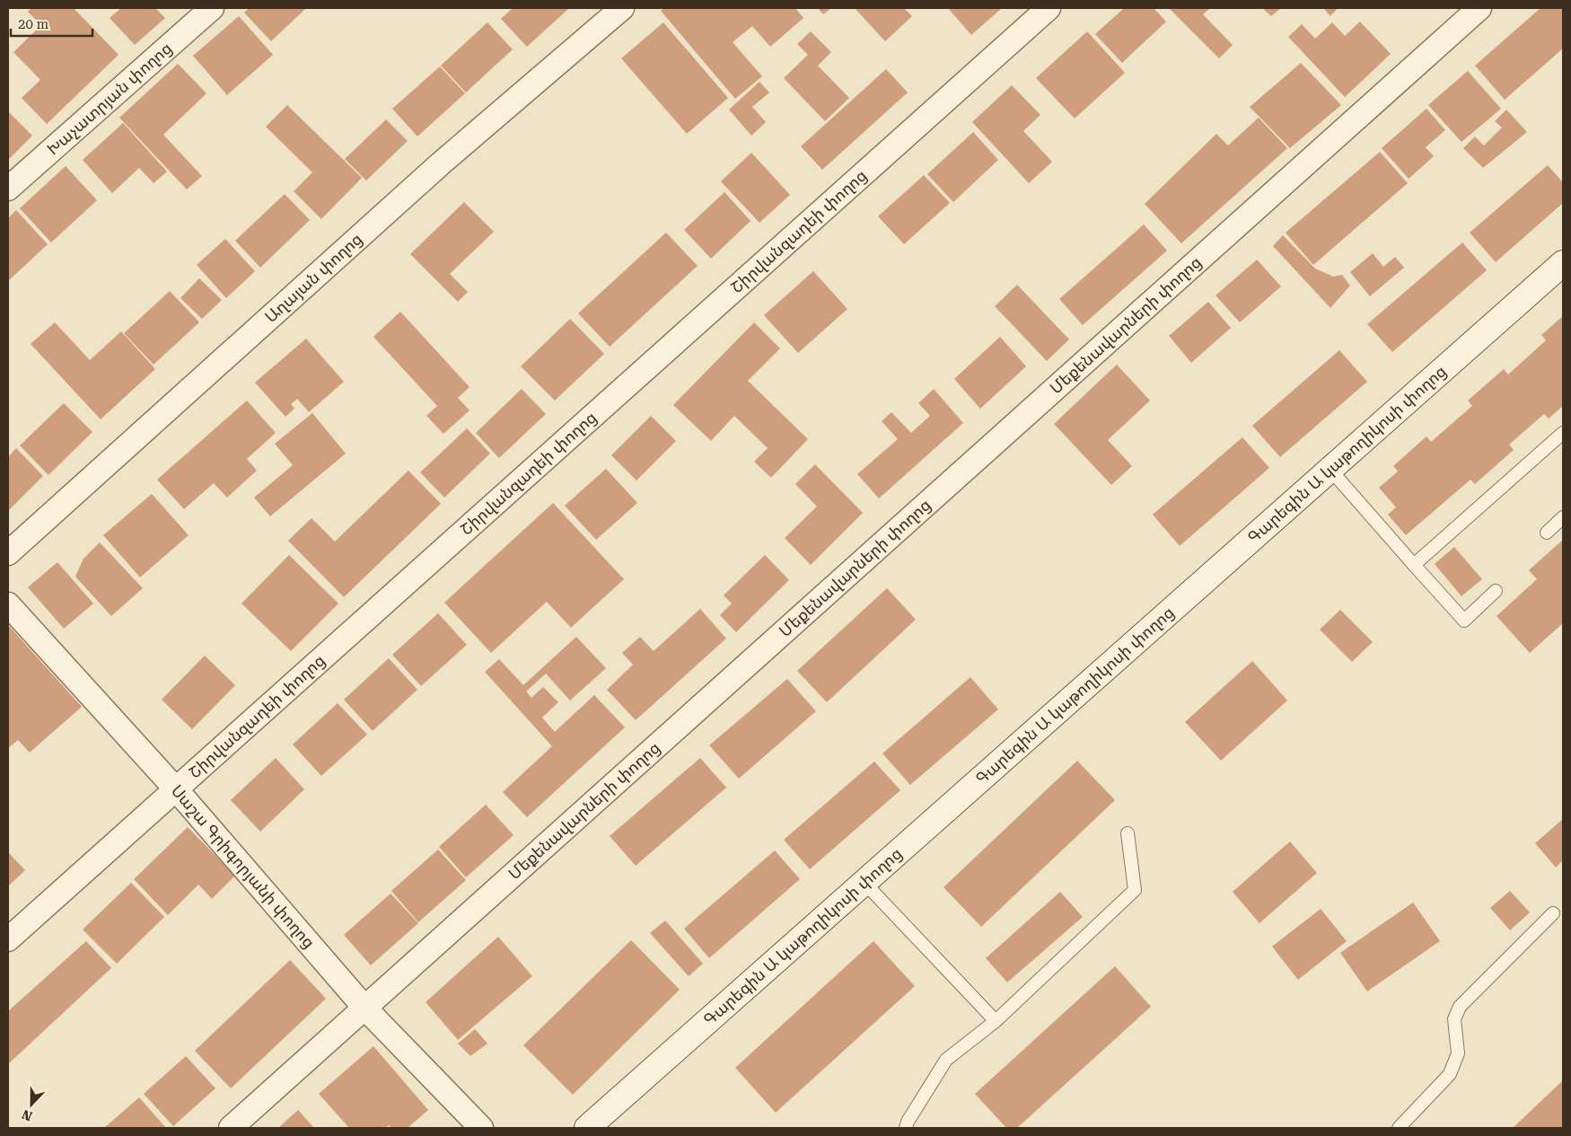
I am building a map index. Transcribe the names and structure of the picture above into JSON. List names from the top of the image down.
{
  "streets": {
    "street": [
      "Խաչատրյան փողոց",
      "Շիրվանզադեի փողոց",
      "Աղայան փողոց",
      "Մեքենավարների փողոց",
      "Գարեգին Ա կաթողիկոսի փողոց",
      "Սաշա Գրիգորյանի փողոց"
    ]
  },
  "crossings": [
    ["Շիրվանզադեի փողոց", "Սաշա Գրիգորյանի փողոց"],
    ["Մեքենավարների փողոց", "Սաշա Գրիգորյանի փողոց"]
  ],
  "scale_bar": "20 m",
  "north": "bottom"
}
